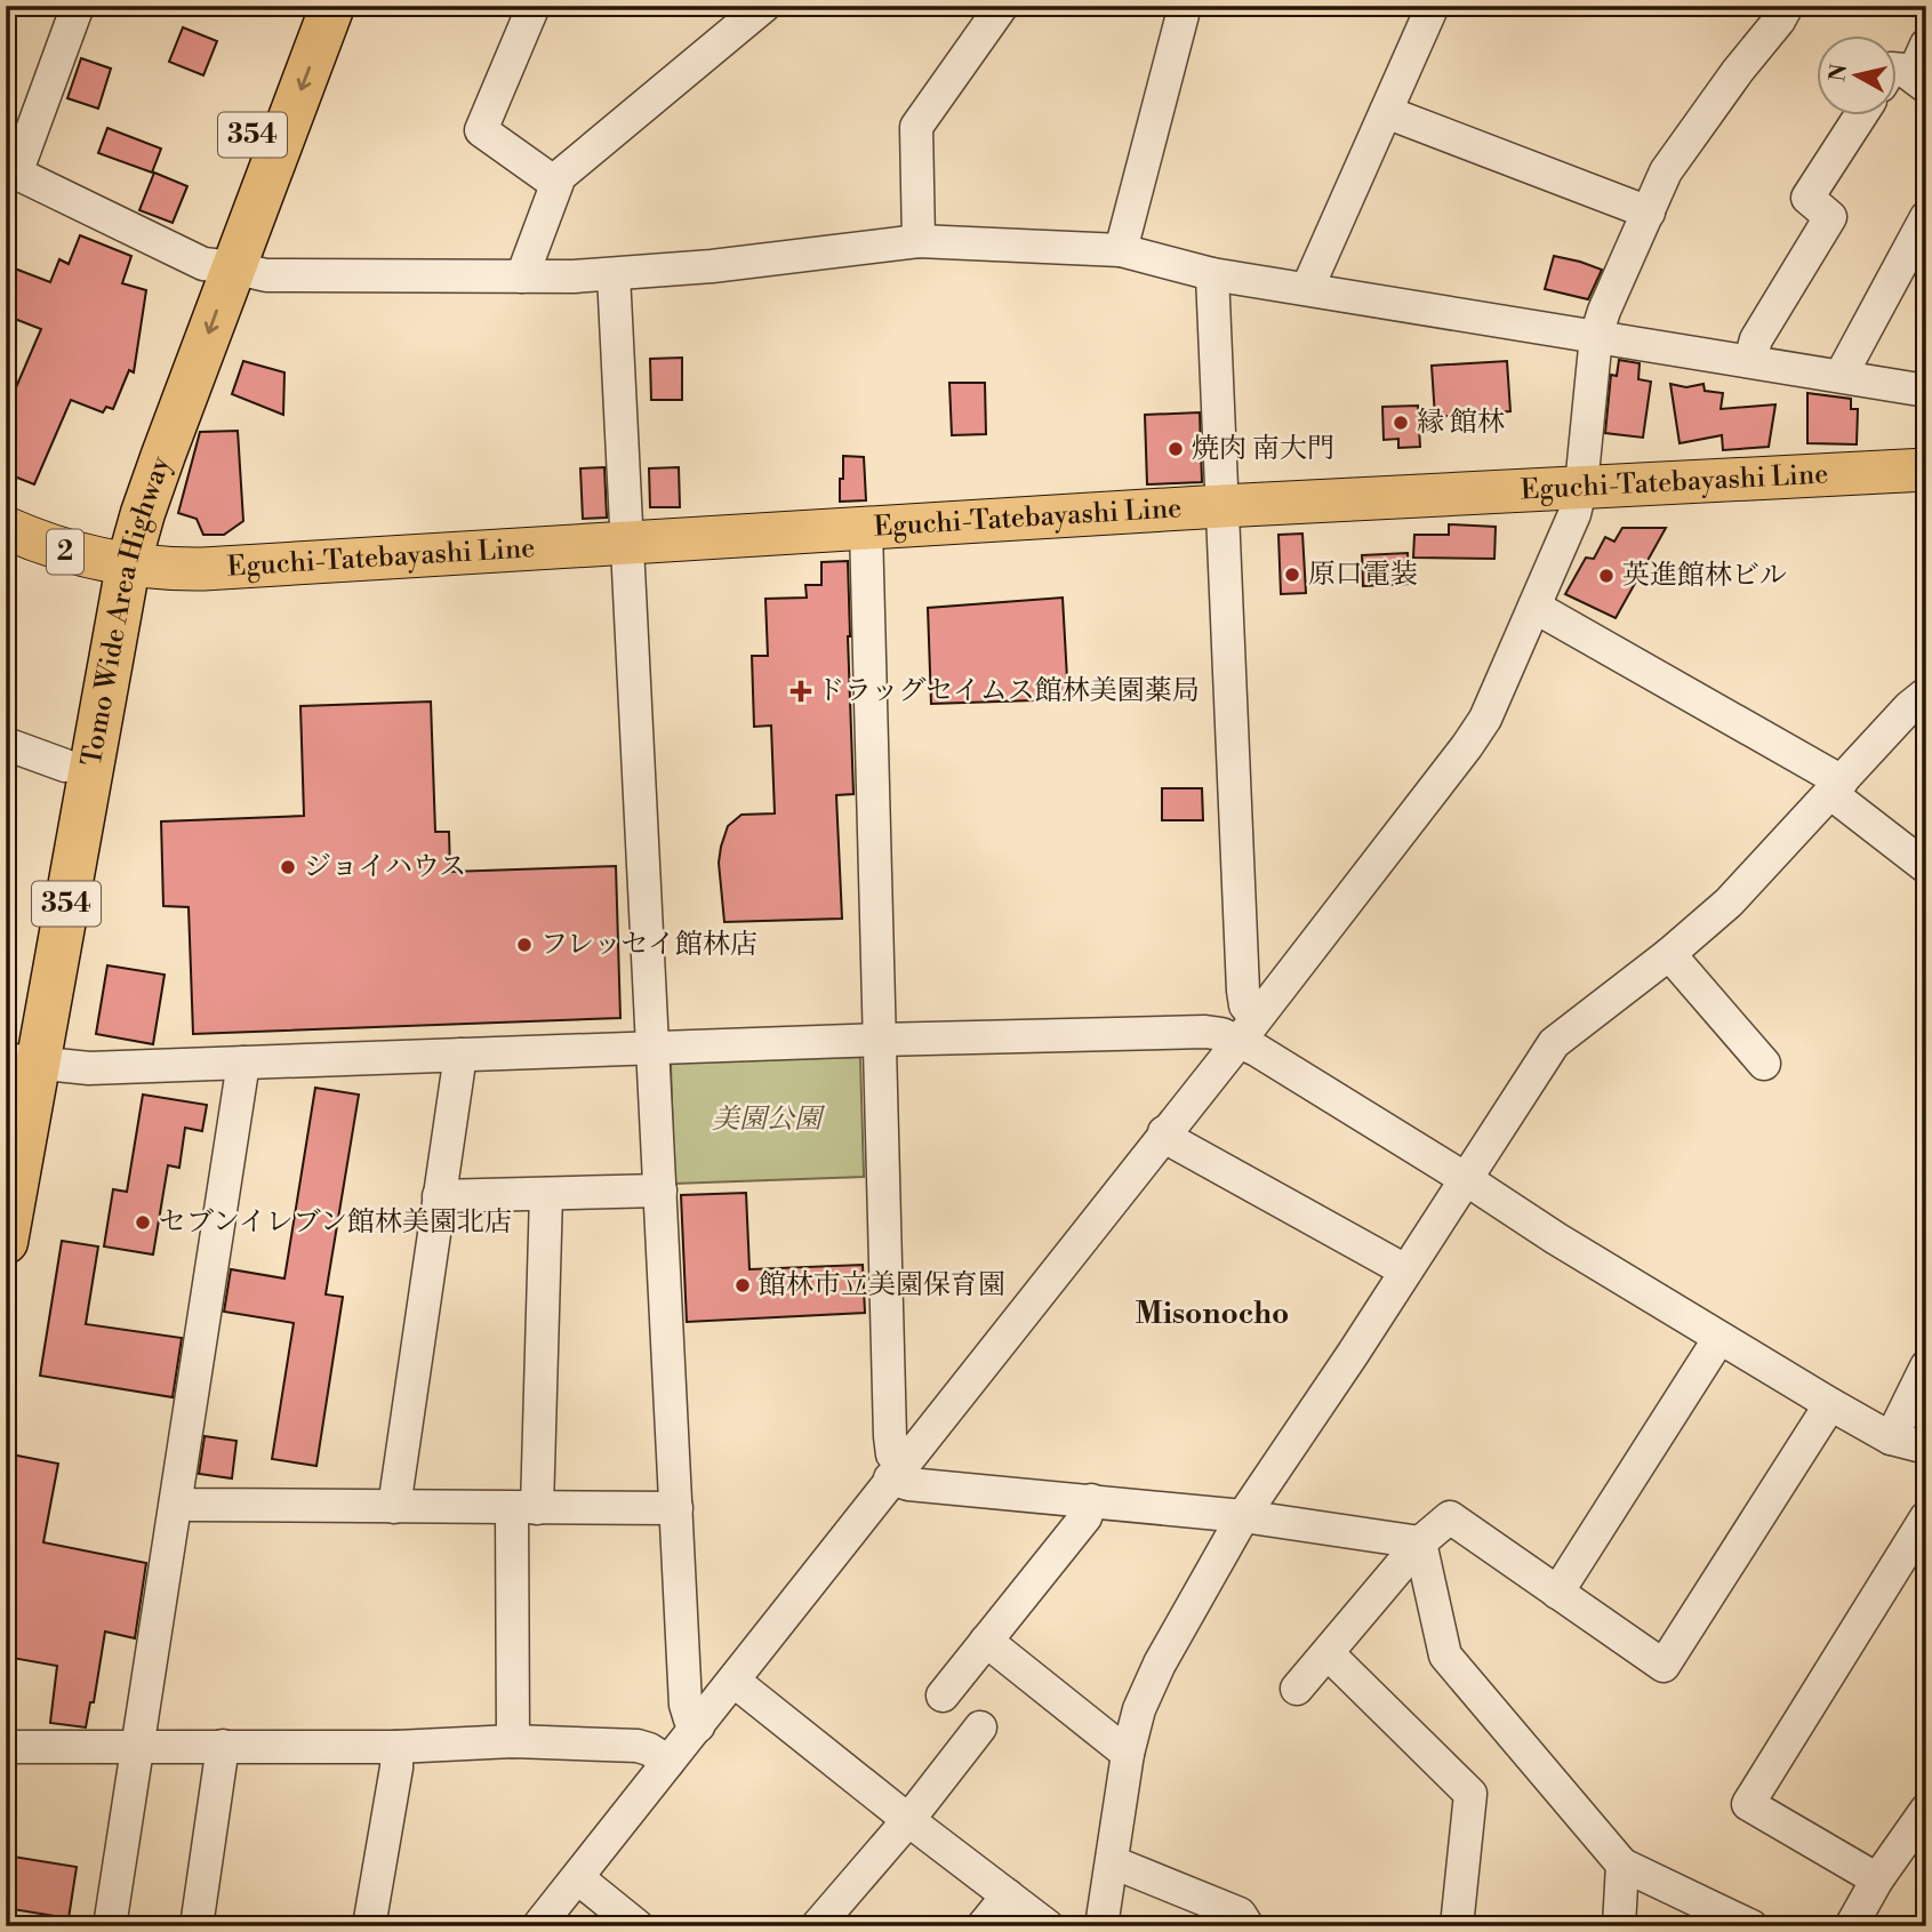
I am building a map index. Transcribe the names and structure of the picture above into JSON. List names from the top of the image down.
{
  "streets": {
    "highway": ["354", "Tomo Wide Area Highway"],
    "main road": ["Eguchi-Tatebayashi Line", "2"]
  },
  "crossings": [
    ["Eguchi-Tatebayashi Line", "2"],
    ["Eguchi-Tatebayashi Line", "Tomo Wide Area Highway"],
    ["2", "Tomo Wide Area Highway"]
  ],
  "districts": ["Misonocho"],
  "parks": ["美園公園"],
  "places": {
    "other": [
      "縁 館林",
      "焼肉 南大門",
      "原口電装",
      "英進館林ビル",
      "ジョイハウス",
      "フレッセイ館林店",
      "セブンイレブン館林美園北店",
      "館林市立美園保育園"
    ],
    "health": ["ドラッグセイムス館林美園薬局"]
  },
  "north": "left"
}
